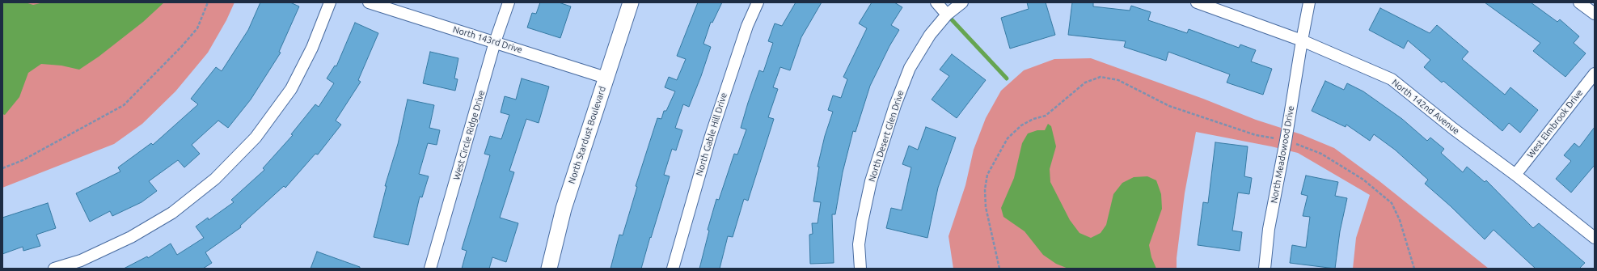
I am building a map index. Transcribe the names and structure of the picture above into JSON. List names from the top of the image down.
{
  "streets": {
    "street": [
      "North 143rd Drive",
      "North 142nd Avenue",
      "West Elmbrook Drive",
      "North Gable Hill Drive",
      "West Circle Ridge Drive",
      "North Stardust Boulevard",
      "North Desert Glen Drive",
      "North Meadowood Drive"
    ]
  },
  "crossings": [
    ["North 143rd Drive", "West Circle Ridge Drive"],
    ["North 143rd Drive", "North Stardust Boulevard"],
    ["North 142nd Avenue", "West Elmbrook Drive"],
    ["North 142nd Avenue", "North Meadowood Drive"]
  ]
}
